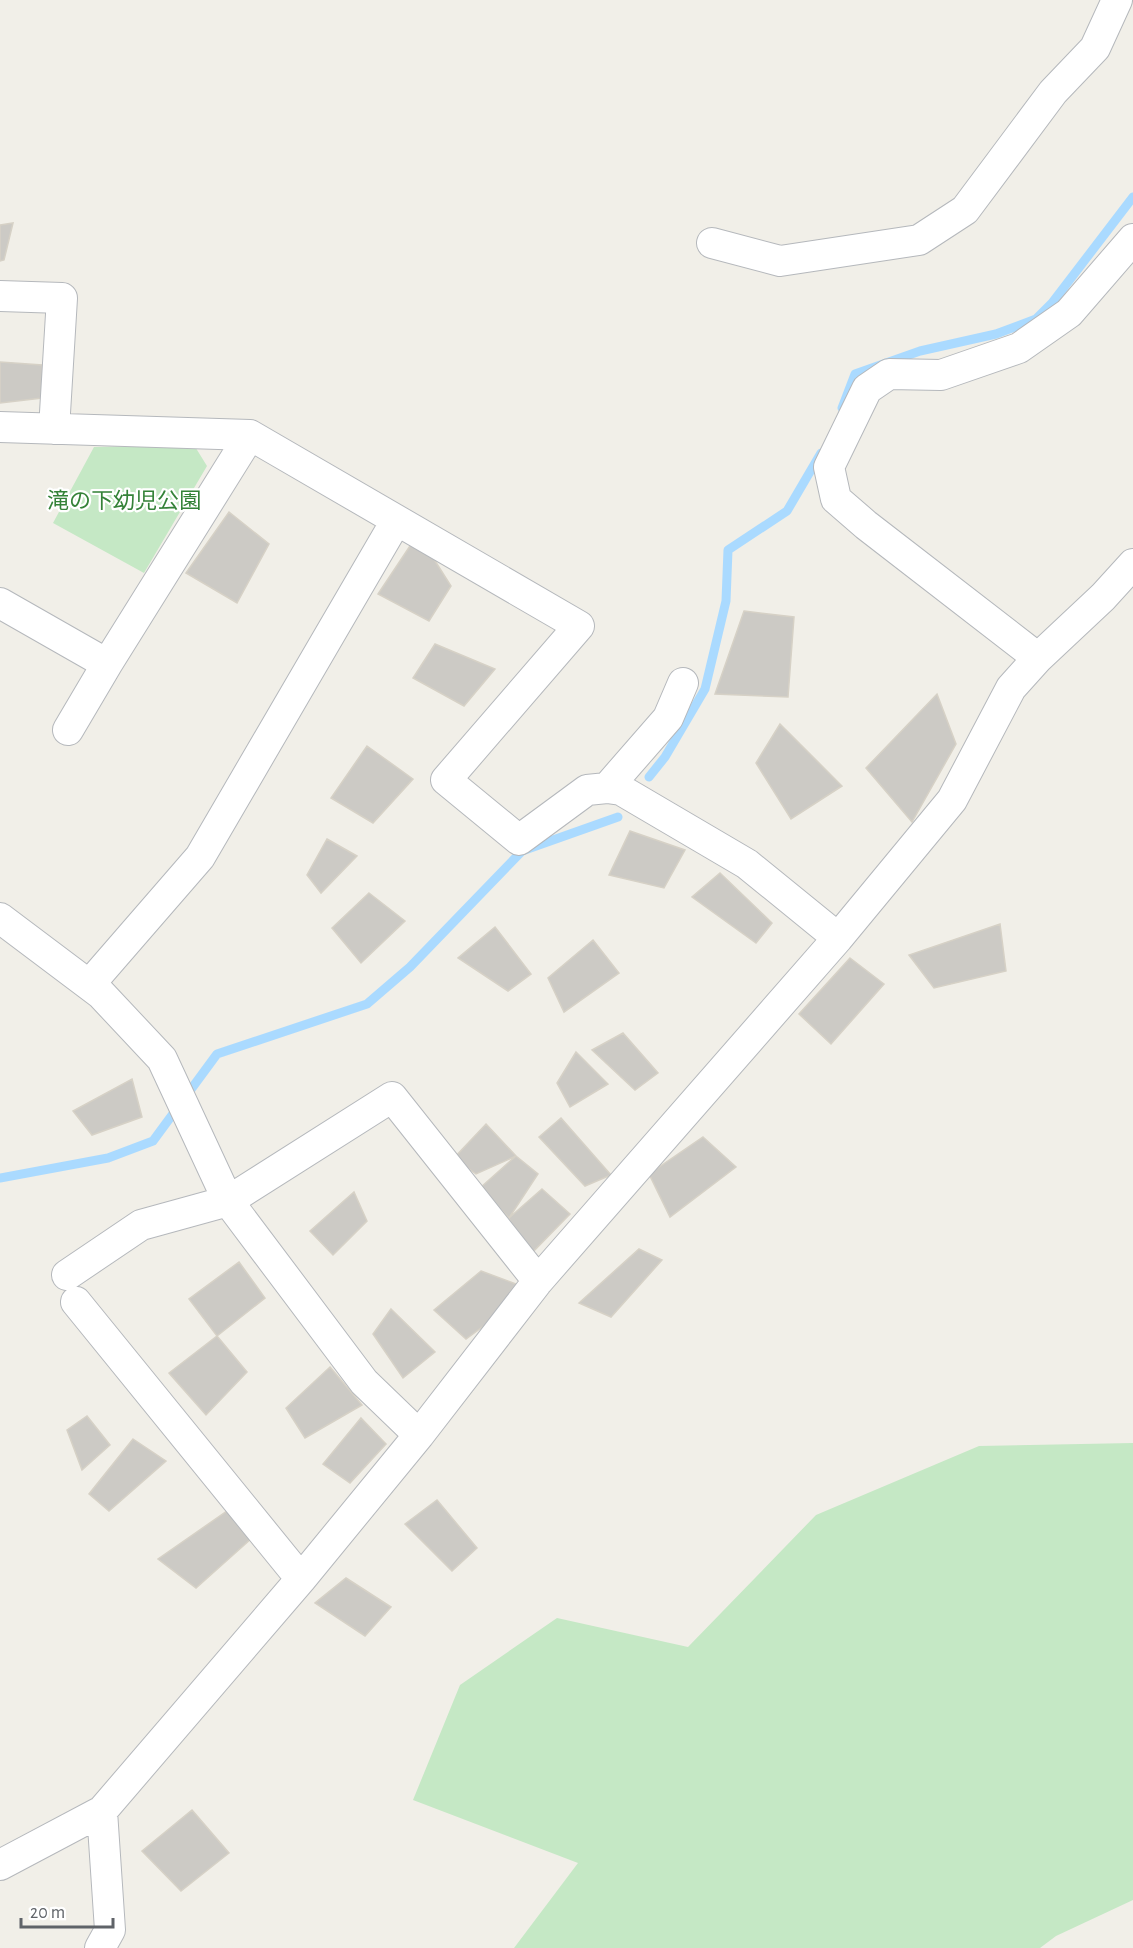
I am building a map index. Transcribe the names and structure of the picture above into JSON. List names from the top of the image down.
{
  "parks": ["滝の下幼児公園"],
  "scale_bar": "20 m"
}
